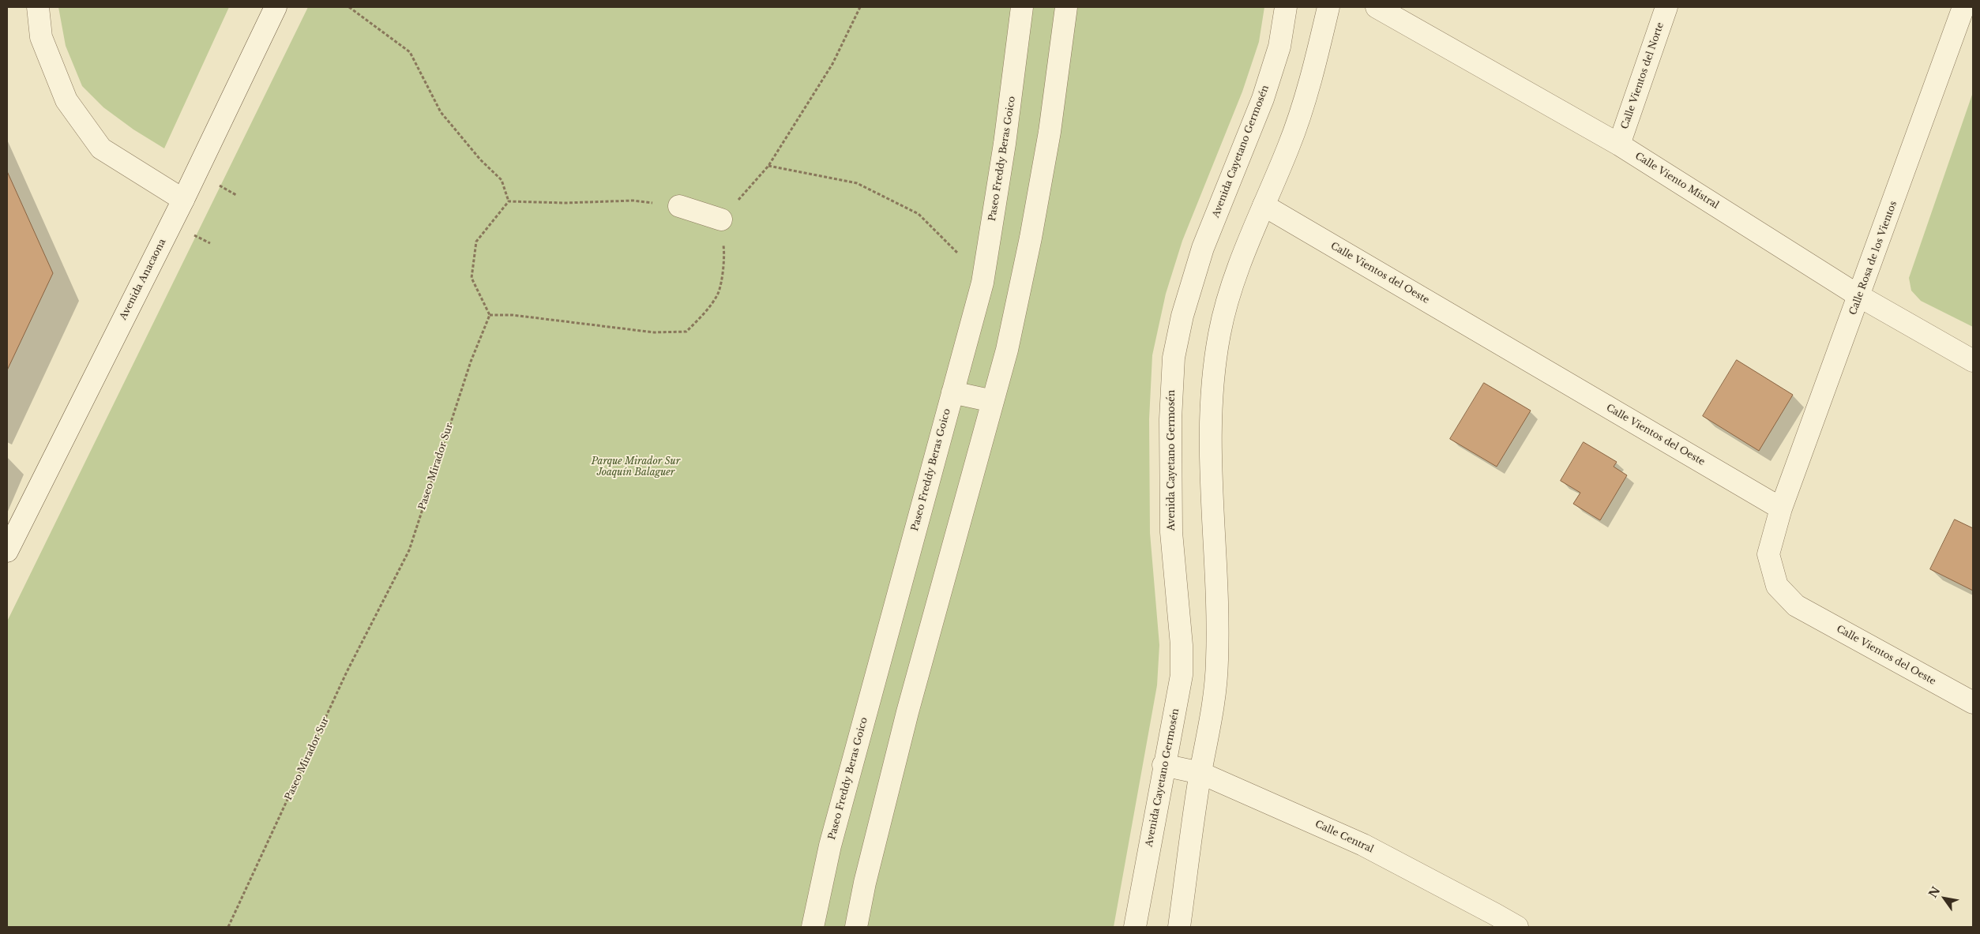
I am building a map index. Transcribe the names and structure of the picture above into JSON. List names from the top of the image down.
{
  "streets": {
    "street": [
      "Calle Vientos del Norte",
      "Avenida Cayetano Germosén",
      "Paseo Freddy Beras Goico",
      "Calle Viento Mistral",
      "Calle Rosa de los Vientos",
      "Calle Vientos del Oeste",
      "Avenida Anacaona",
      "Calle Central"
    ],
    "path": ["Paseo Mirador Sur"]
  },
  "crossings": [
    ["Calle Vientos del Norte", "Calle Viento Mistral"],
    ["Avenida Cayetano Germosén", "Calle Central"],
    ["Calle Viento Mistral", "Calle Rosa de los Vientos"],
    ["Calle Rosa de los Vientos", "Calle Vientos del Oeste"]
  ],
  "parks": ["Parque Mirador Sur Joaquín Balaguer"],
  "north": "top left"
}
